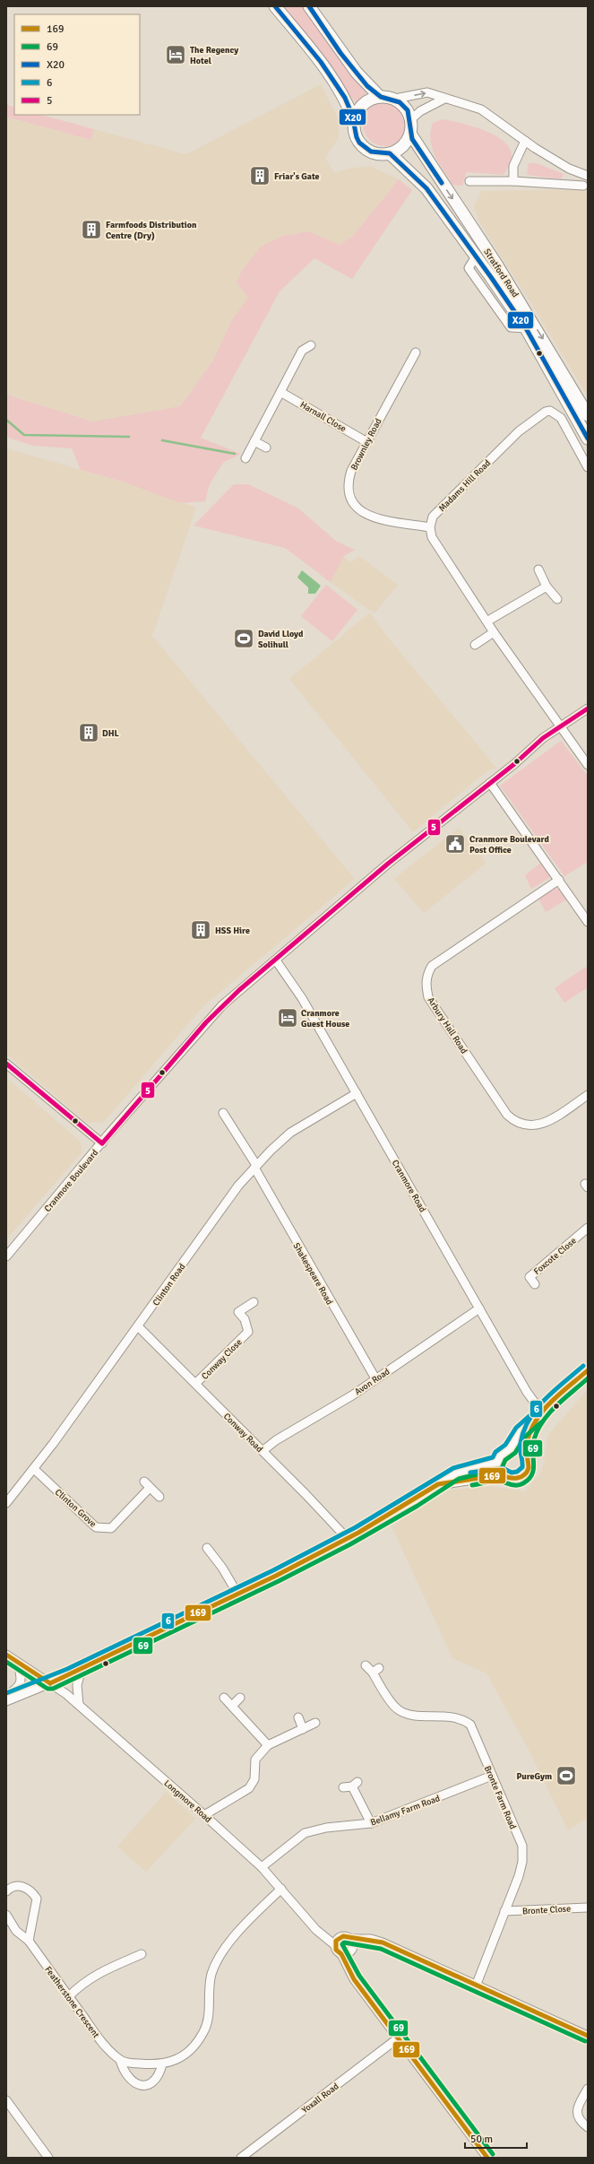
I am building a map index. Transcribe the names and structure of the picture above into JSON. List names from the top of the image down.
{
  "streets": {
    "highway": ["Stratford Road"],
    "street": [
      "Harnall Close",
      "Brownley Road",
      "Madams Hill Road",
      "Arbury Hall Road",
      "Cranmore Boulevard",
      "Cranmore Road",
      "Foxcote Close",
      "Shakespeare Road",
      "Clinton Road",
      "Conway Close",
      "Avon Road",
      "Conway Road",
      "Clinton Grove",
      "Bronte Farm Road",
      "Longmore Road",
      "Bellamy Farm Road",
      "Bronte Close",
      "Featherstone Crescent",
      "Yoxall Road"
    ]
  },
  "crossings": [
    ["Harnall Close", "Brownley Road"],
    ["Brownley Road", "Madams Hill Road"],
    ["Cranmore Boulevard", "Cranmore Road"],
    ["Cranmore Road", "Clinton Road"],
    ["Cranmore Road", "Avon Road"],
    ["Shakespeare Road", "Clinton Road"],
    ["Shakespeare Road", "Avon Road"],
    ["Clinton Road", "Conway Road"],
    ["Clinton Road", "Clinton Grove"],
    ["Conway Close", "Conway Road"],
    ["Avon Road", "Conway Road"],
    ["Bronte Farm Road", "Bellamy Farm Road"],
    ["Bronte Farm Road", "Bronte Close"],
    ["Longmore Road", "Bellamy Farm Road"]
  ],
  "places": {
    "hotel": ["The Regency Hotel", "Cranmore Guest House"],
    "building": [
      "Friar's Gate",
      "Farmfoods Distribution Centre (Dry)",
      "DHL",
      "HSS Hire"
    ],
    "sports": ["David Lloyd Solihull", "PureGym"],
    "public building": ["Cranmore Boulevard Post Office"]
  },
  "lines": [
    "transit line X20",
    "transit line 5",
    "transit line 6",
    "transit line 169",
    "transit line 69"
  ],
  "legend": [
    "169",
    "69",
    "X20",
    "6",
    "5"
  ],
  "scale_bar": "50 m"
}
